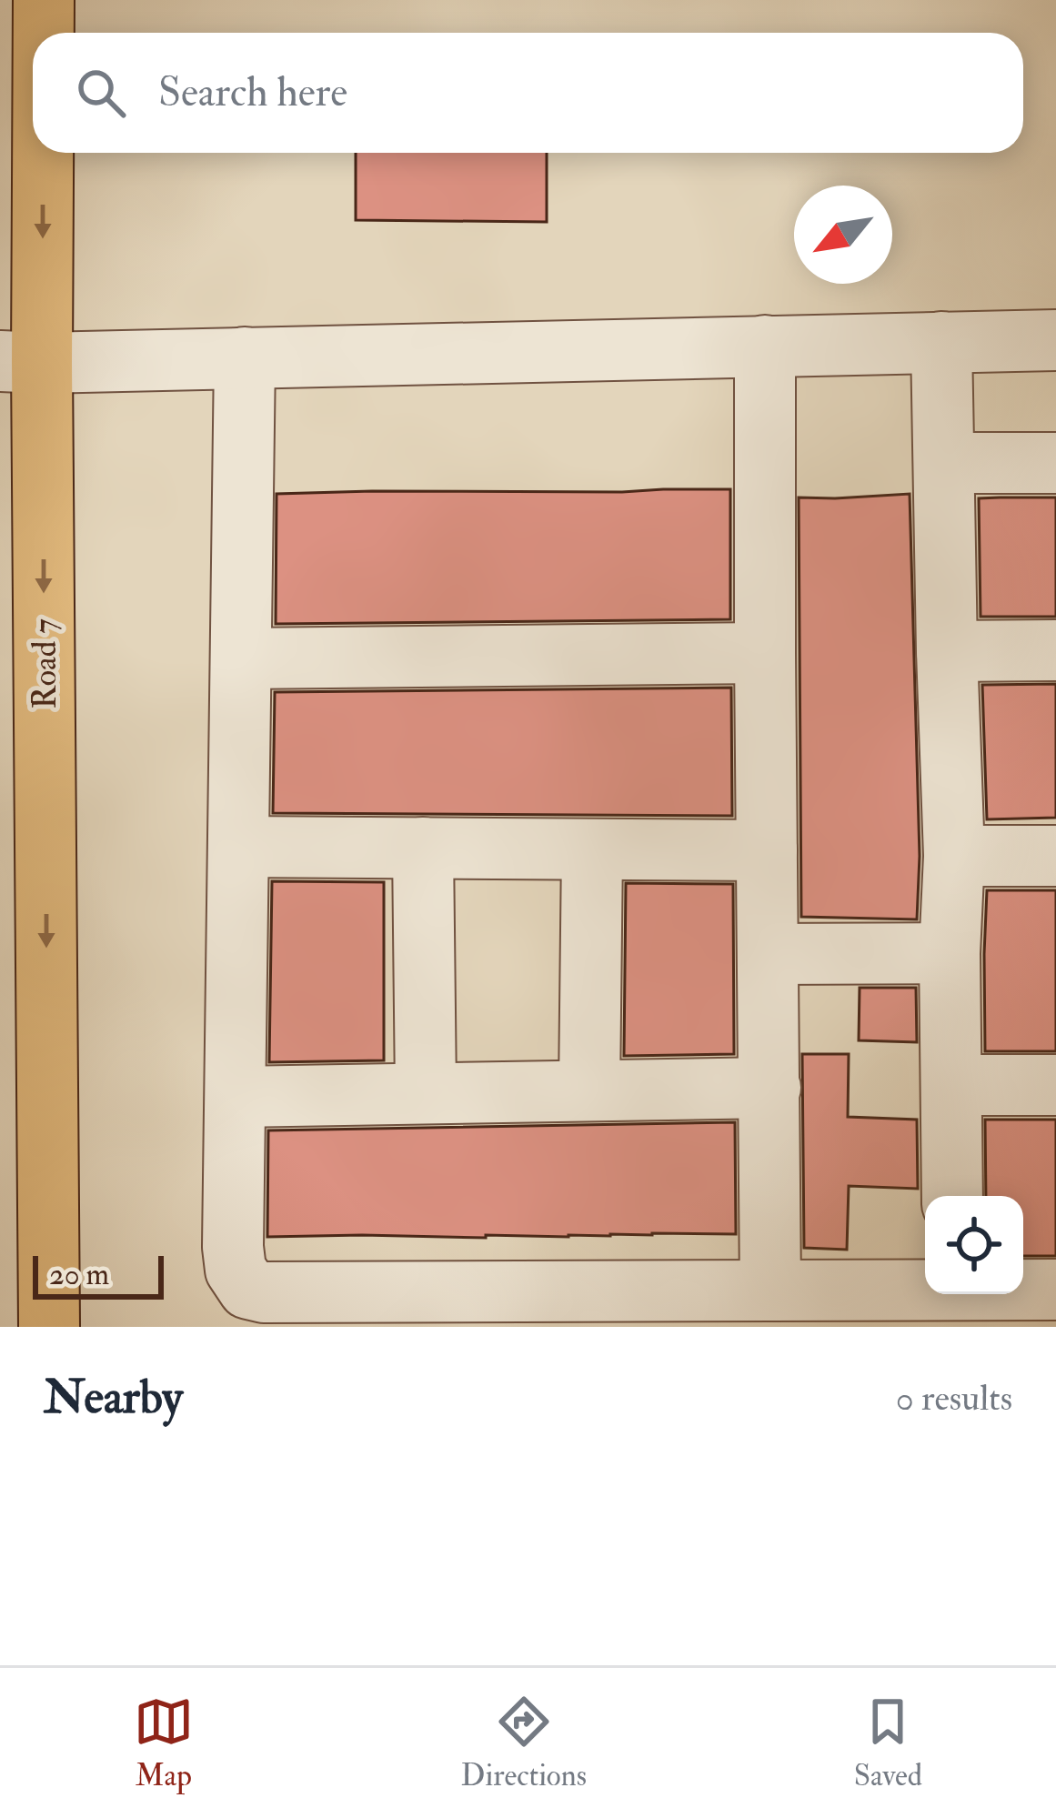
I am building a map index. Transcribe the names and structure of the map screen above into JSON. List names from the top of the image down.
{
  "streets": {
    "main road": ["Road 7"]
  },
  "one_way": ["Road 7"],
  "scale_bar": "20 m",
  "north": "bottom left",
  "page": {
    "search": "Search here",
    "scale": "20 m",
    "heading": ["Nearby", "0 results"],
    "nav": ["Map", "Directions", "Saved"]
  }
}
